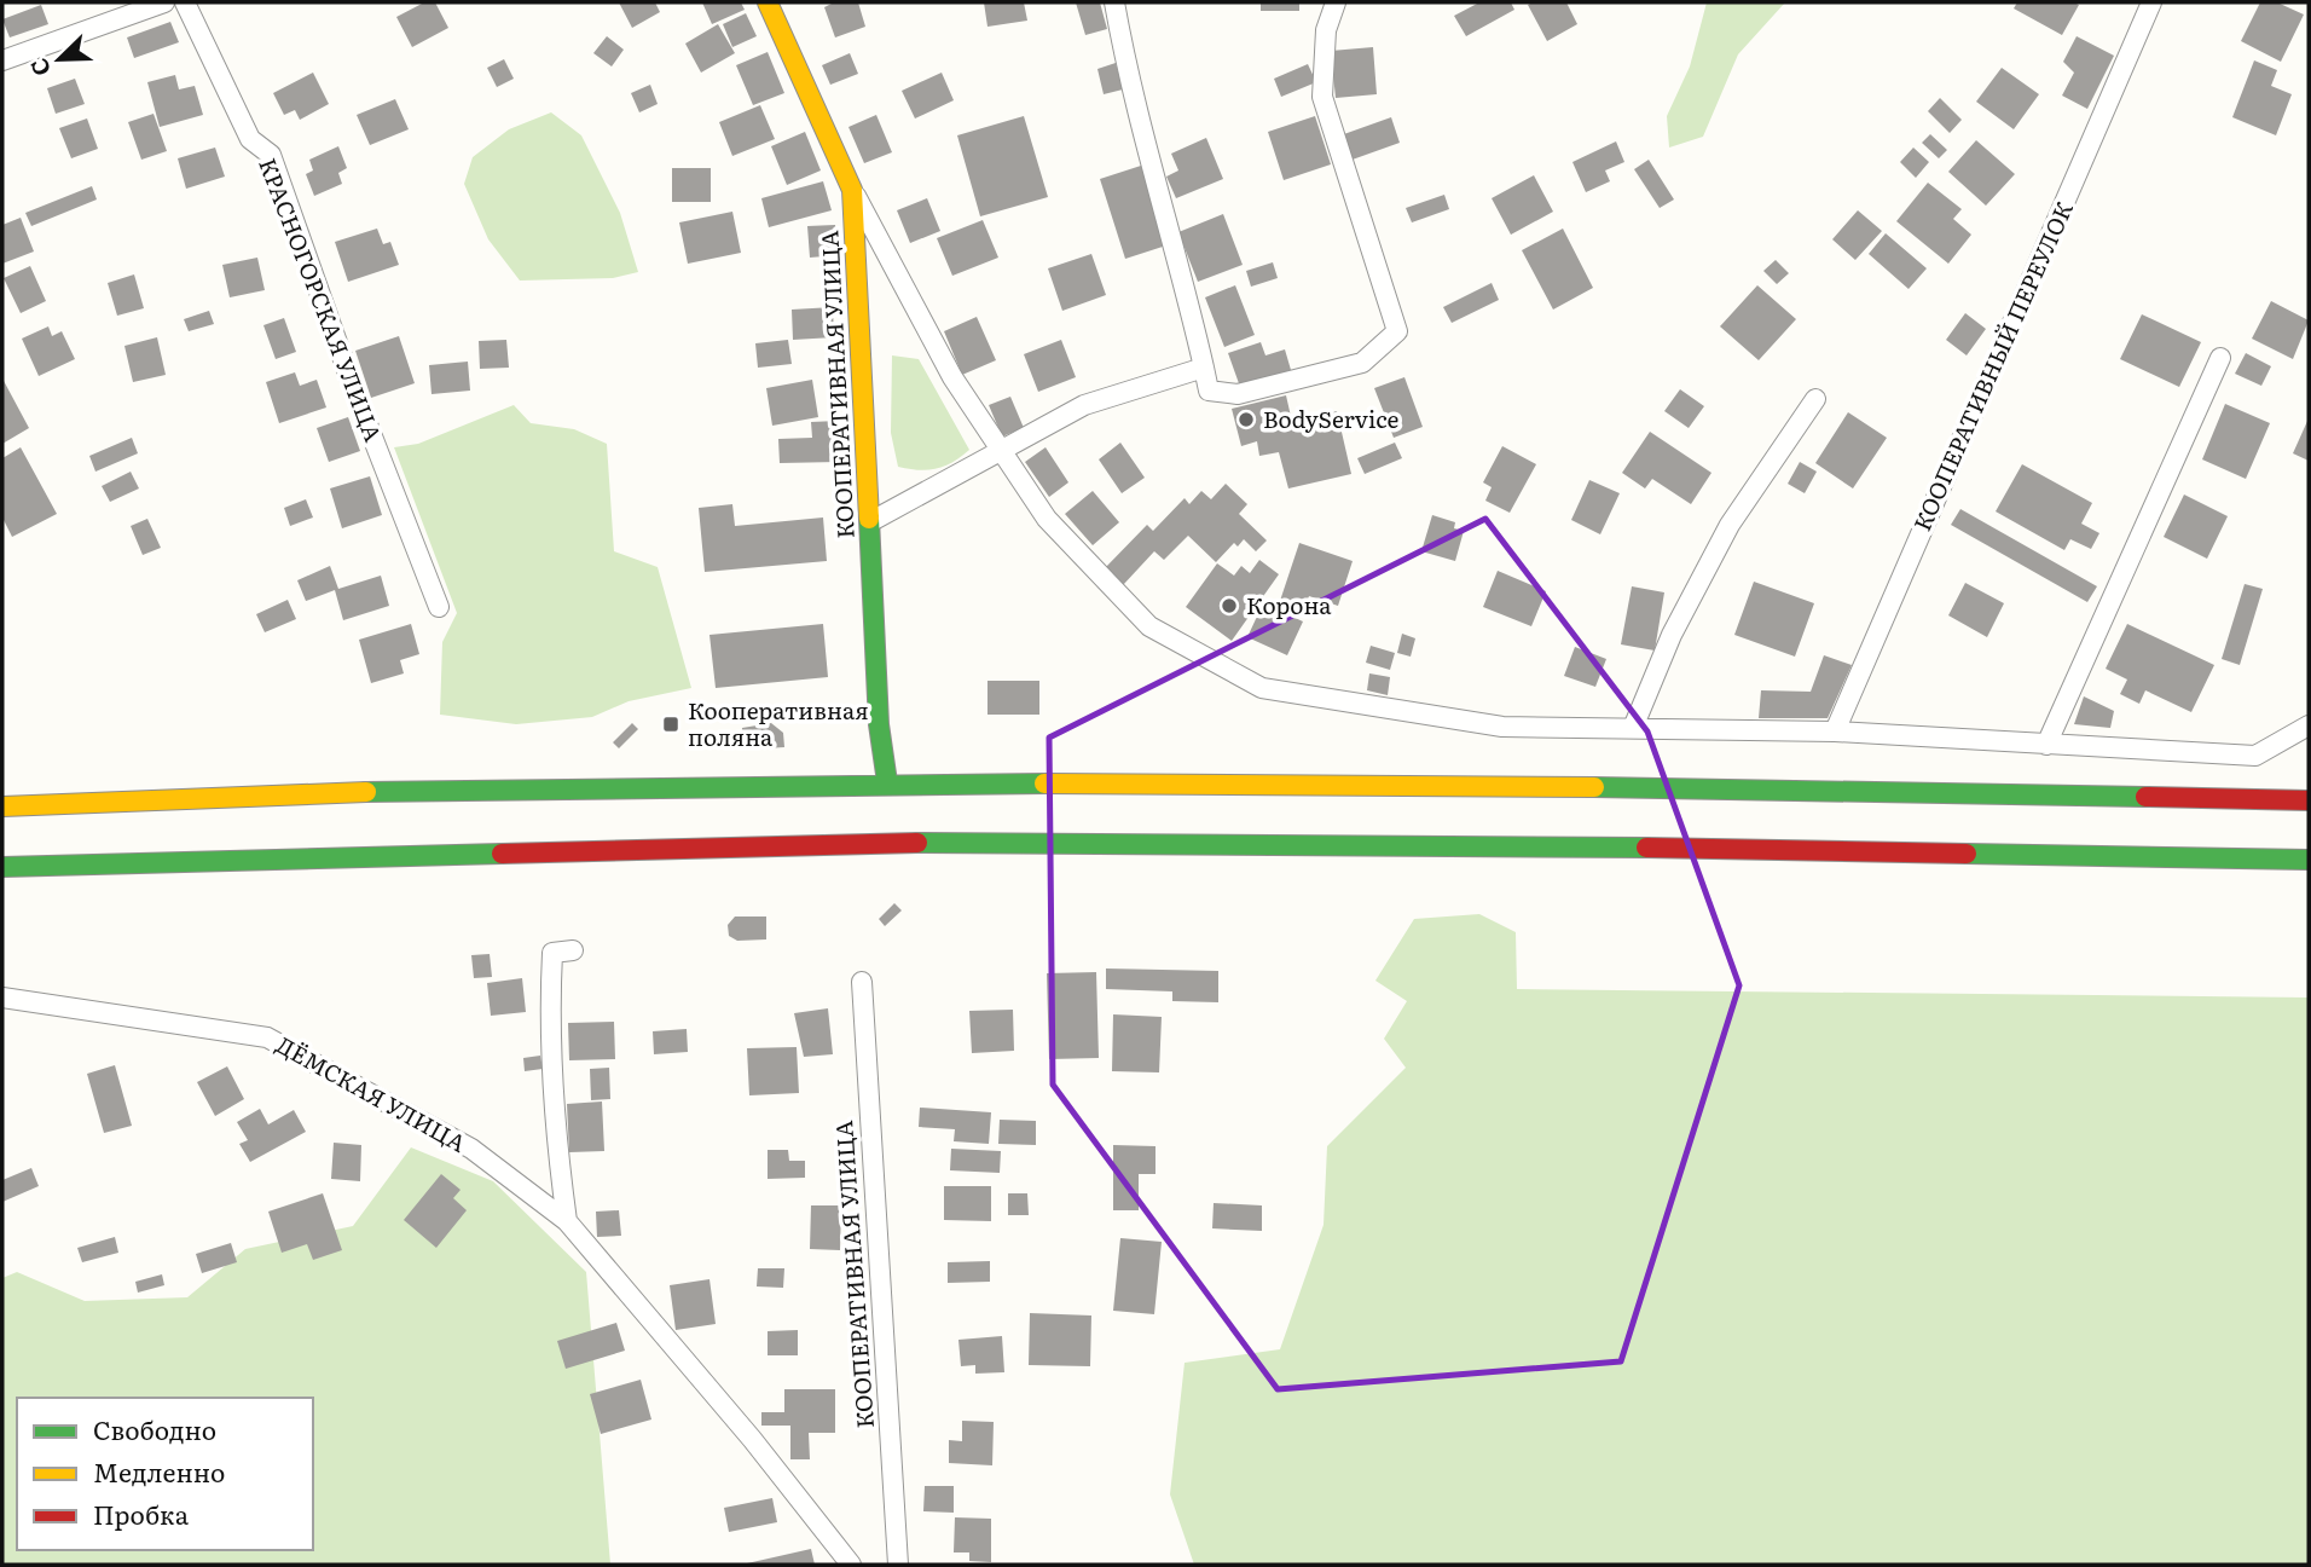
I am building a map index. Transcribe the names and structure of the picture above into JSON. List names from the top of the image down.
{
  "streets": {
    "main road": ["КООПЕРАТИВНАЯ УЛИЦА"],
    "street": ["КРАСНОГОРСКАЯ УЛИЦА", "КООПЕРАТИВНЫЙ ПЕРЕУЛОК", "ДЁМСКАЯ УЛИЦА"]
  },
  "places": {
    "other": ["BodyService", "Корона"],
    "transit": ["Кооперативная поляна"]
  },
  "legend": ["Свободно", "Медленно", "Пробка"],
  "north": "bottom left"
}
